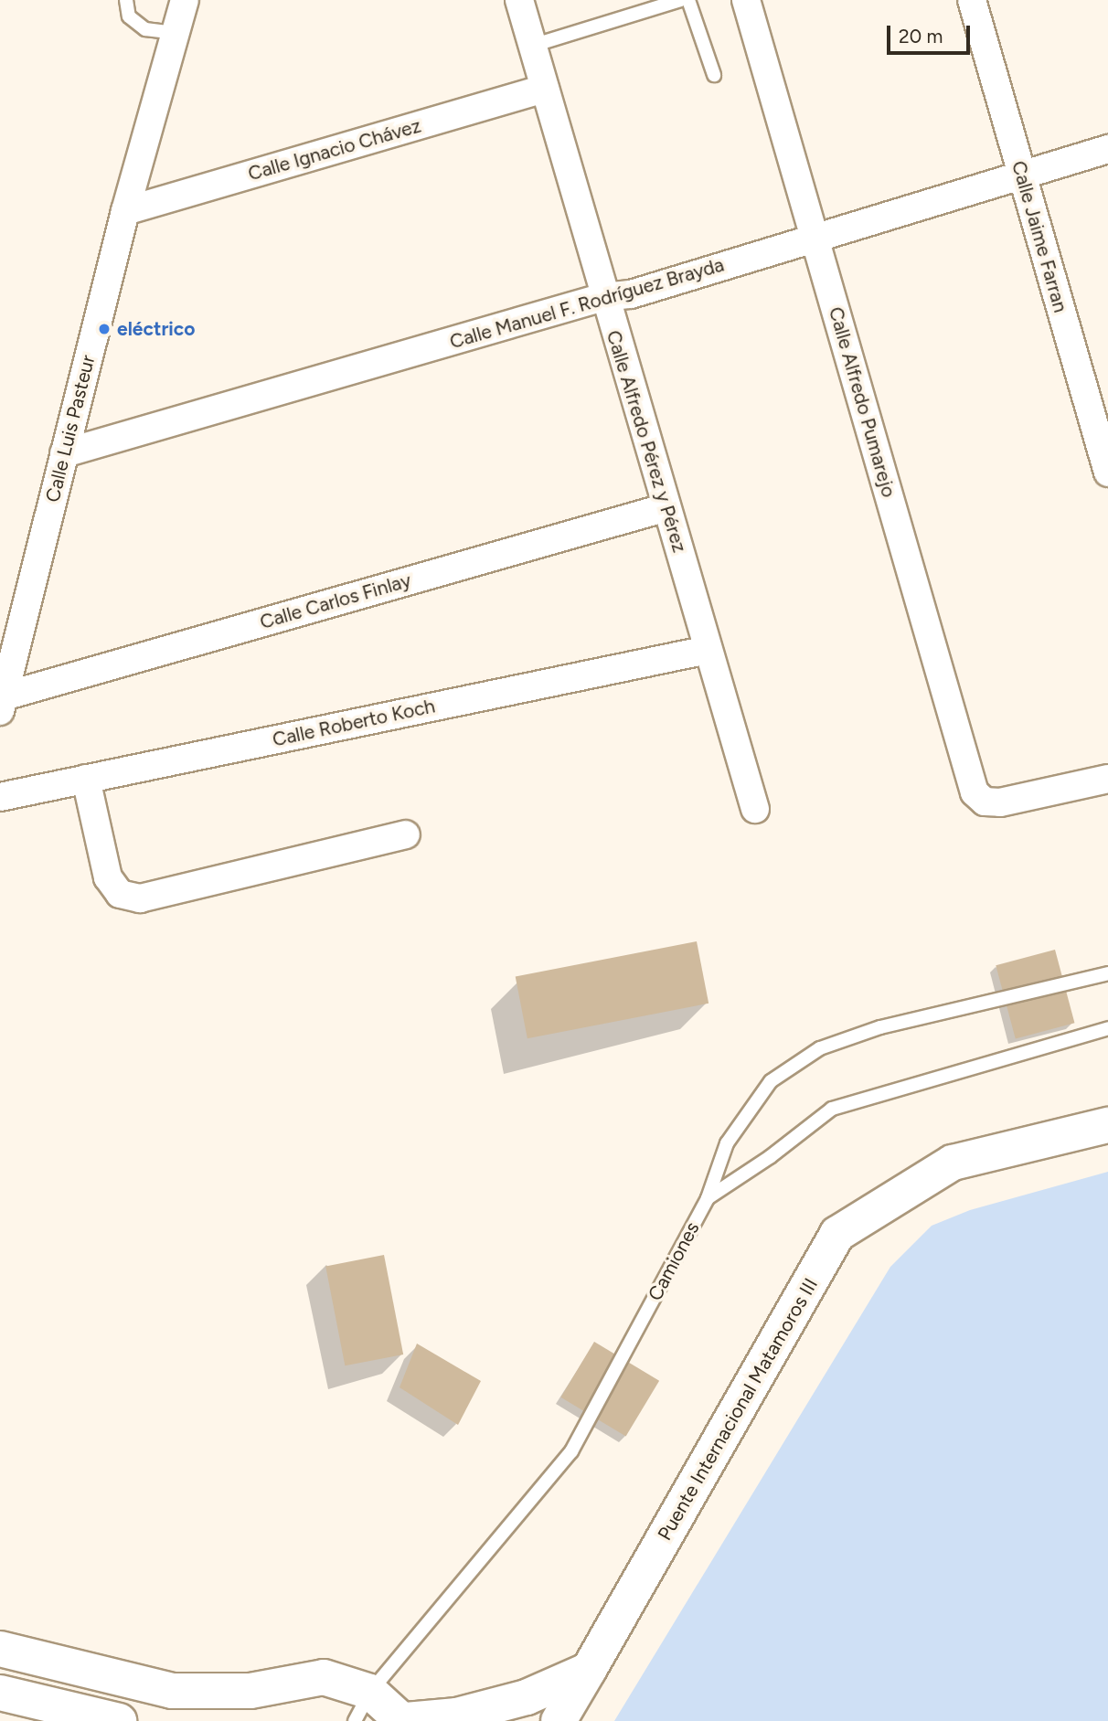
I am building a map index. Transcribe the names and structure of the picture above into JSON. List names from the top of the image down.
{
  "streets": {
    "main road": ["Puente Internacional Matamoros III"],
    "street": [
      "Calle Ignacio Chávez",
      "Calle Jaime Farran",
      "Calle Manuel F. Rodríguez Brayda",
      "Calle Alfredo Pumarejo",
      "Calle Luis Pasteur",
      "Calle Alfredo Pérez y Pérez",
      "Calle Carlos Finlay",
      "Calle Roberto Koch"
    ],
    "lane": ["Camiones"]
  },
  "crossings": [
    ["Calle Ignacio Chávez", "Calle Luis Pasteur"],
    ["Calle Ignacio Chávez", "Calle Alfredo Pérez y Pérez"],
    ["Calle Jaime Farran", "Calle Manuel F. Rodríguez Brayda"],
    ["Calle Manuel F. Rodríguez Brayda", "Calle Alfredo Pumarejo"],
    ["Calle Manuel F. Rodríguez Brayda", "Calle Luis Pasteur"],
    ["Calle Manuel F. Rodríguez Brayda", "Calle Alfredo Pérez y Pérez"],
    ["Calle Luis Pasteur", "Calle Carlos Finlay"],
    ["Calle Alfredo Pérez y Pérez", "Calle Carlos Finlay"],
    ["Calle Alfredo Pérez y Pérez", "Calle Roberto Koch"]
  ],
  "places": ["eléctrico"],
  "scale_bar": "20 m"
}
